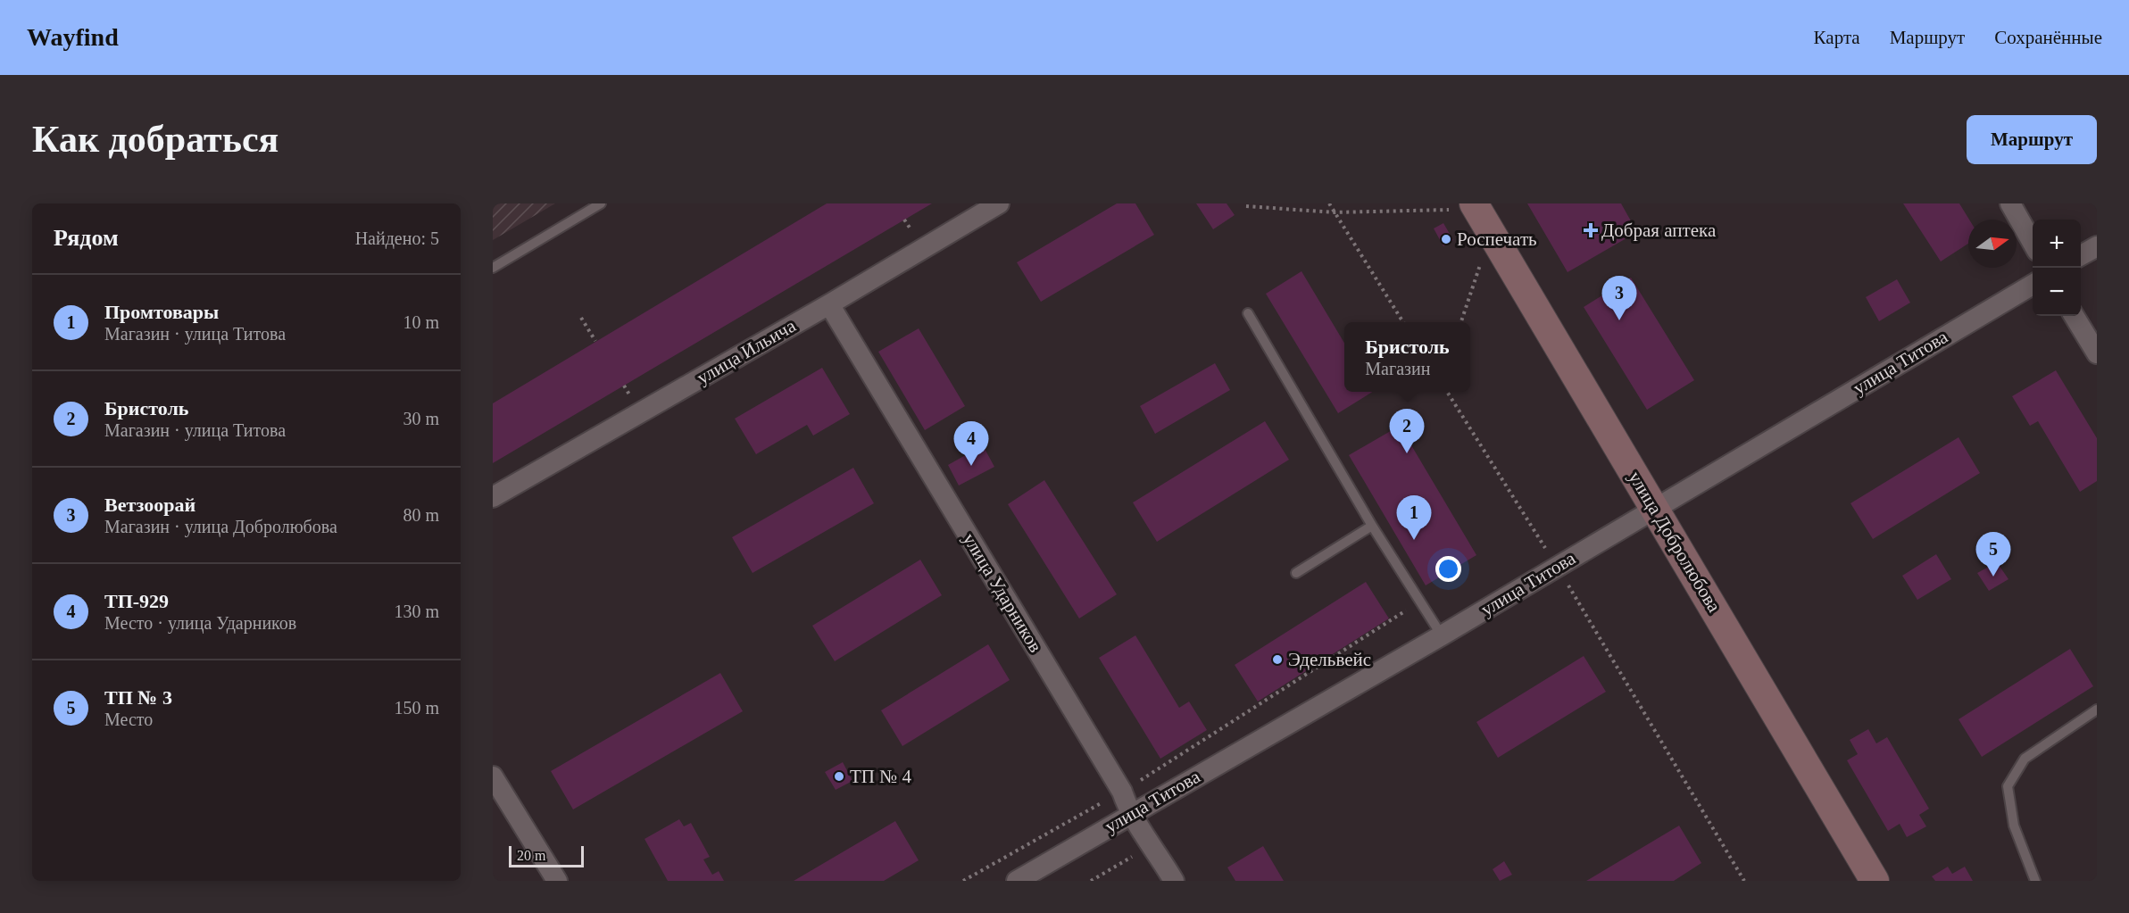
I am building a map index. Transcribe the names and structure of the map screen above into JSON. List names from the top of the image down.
{
  "streets": {
    "street": [
      "улица Ильича",
      "улица Титова",
      "улица Добролюбова",
      "улица Ударников"
    ]
  },
  "crossings": [
    ["улица Ильича", "улица Ударников"],
    ["улица Титова", "улица Добролюбова"],
    ["улица Титова", "улица Ударников"]
  ],
  "places": {
    "health": ["Добрая аптека"],
    "other": ["Роспечать", "Эдельвейс", "ТП № 4"]
  },
  "scale_bar": "20 m",
  "north": "right",
  "page": {
    "header": "Wayfind",
    "nav": ["Карта", "Маршрут", "Сохранённые"],
    "buttons": "Маршрут",
    "title": "Как добраться",
    "heading": ["Рядом", "Найдено: 5"],
    "map_buttons": ["+", "−"],
    "list": [
      {
        "mark": "1",
        "name": "Промтовары",
        "note": "Магазин · улица Титова",
        "value": "10 m"
      },
      {
        "mark": "2",
        "name": "Бристоль",
        "note": "Магазин · улица Титова",
        "value": "30 m"
      },
      {
        "mark": "3",
        "name": "Ветзоорай",
        "note": "Магазин · улица Добролюбова",
        "value": "80 m"
      },
      {
        "mark": "4",
        "name": "ТП-929",
        "note": "Место · улица Ударников",
        "value": "130 m"
      },
      {
        "mark": "5",
        "name": "ТП № 3",
        "note": "Место",
        "value": "150 m"
      }
    ],
    "pins": [
      "3",
      "2",
      "4",
      "1",
      "5"
    ],
    "popup": ["Бристоль", "Магазин"],
    "scale": "20 m"
  }
}
